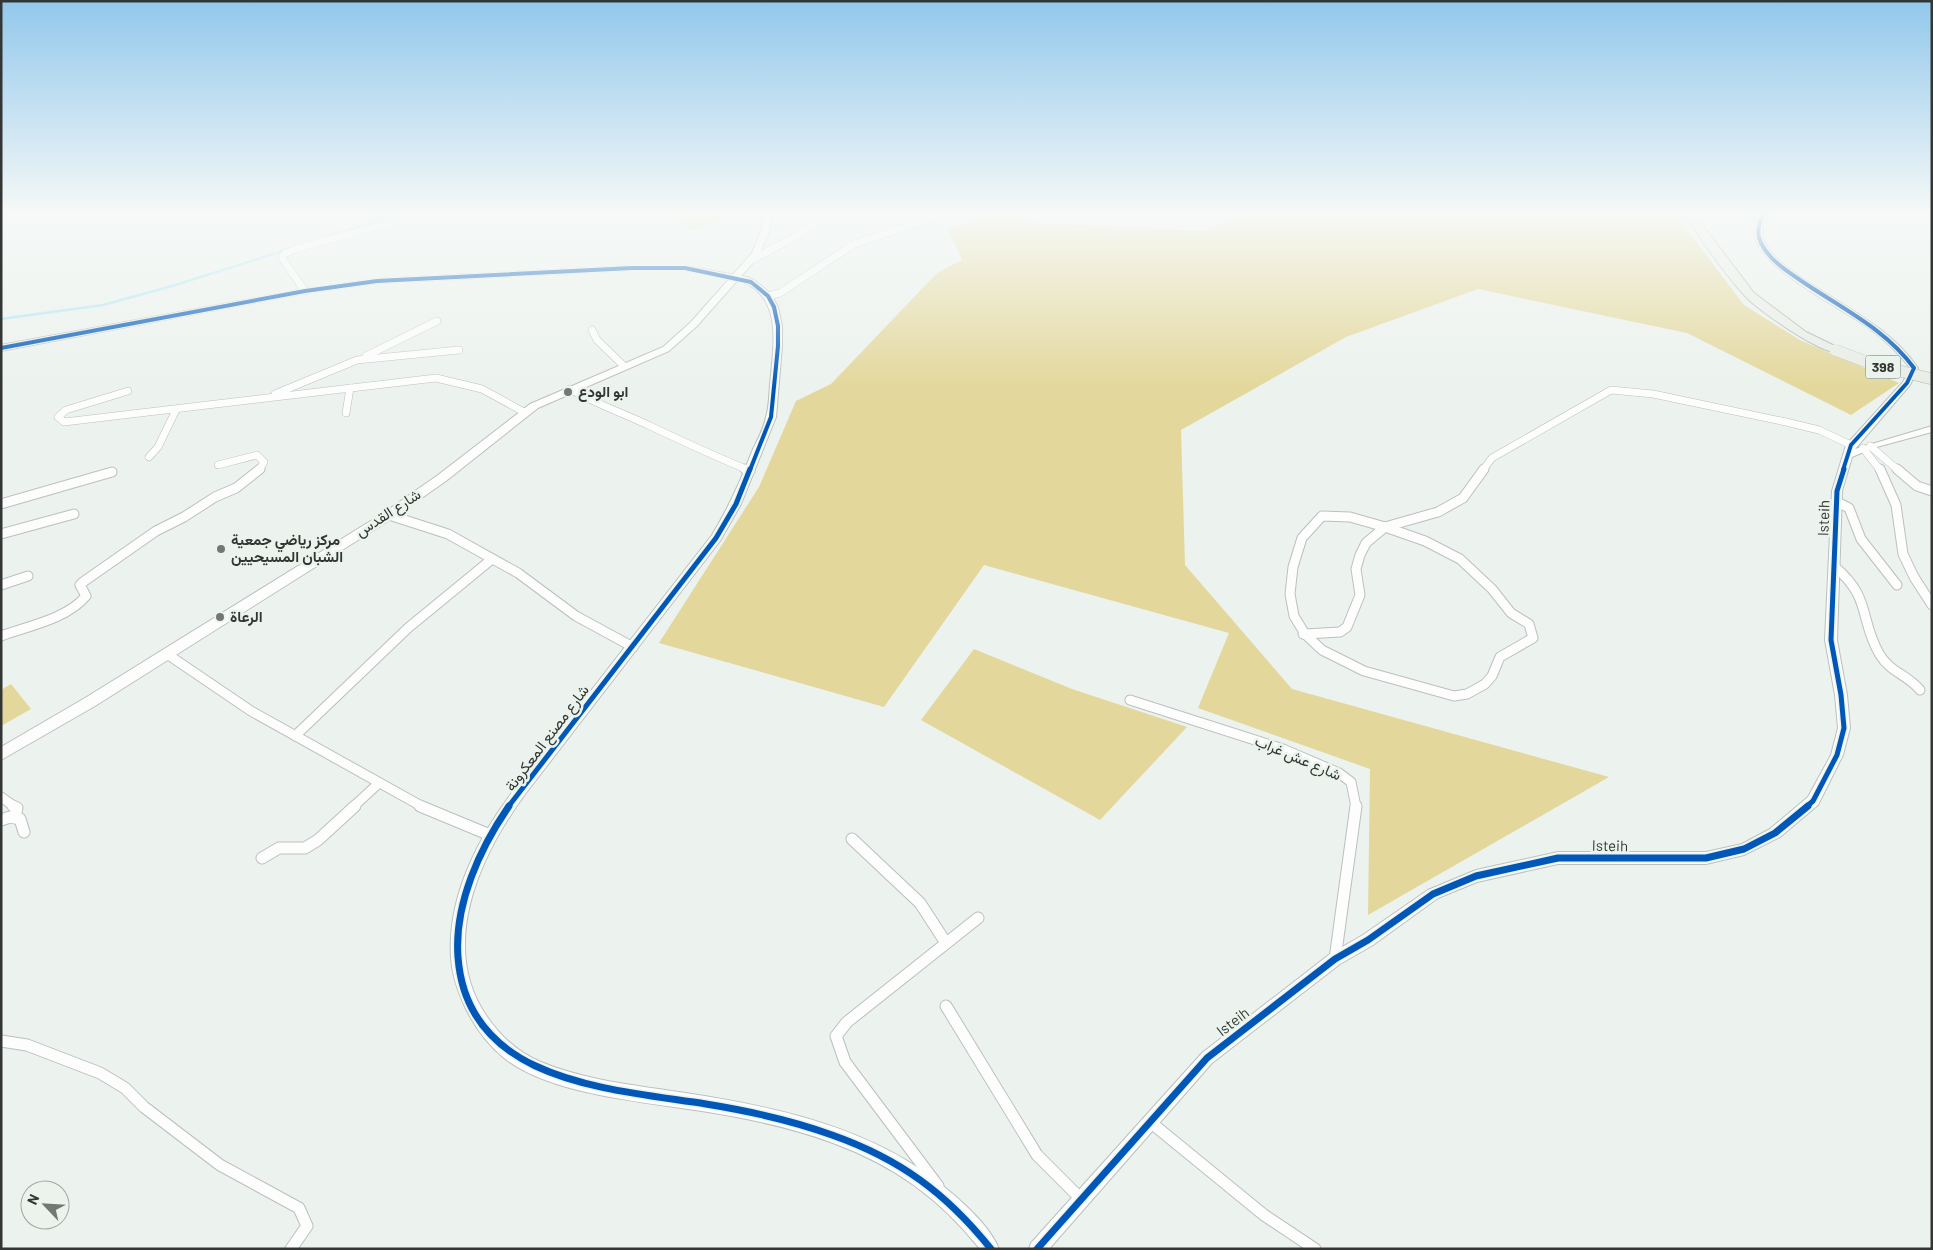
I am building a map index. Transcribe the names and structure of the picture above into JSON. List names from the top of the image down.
{
  "streets": {
    "main road": ["398", "شارع القدس"],
    "street": ["Isteih", "شارع مصنع المعكرونة", "شارع عش غراب"]
  },
  "crossings": [
    ["Isteih", "شارع عش غراب"]
  ],
  "places": ["ابو الودع", "مركز رياضي جمعية الشبان المسيحيين", "الرعاة"],
  "north": "top left"
}
